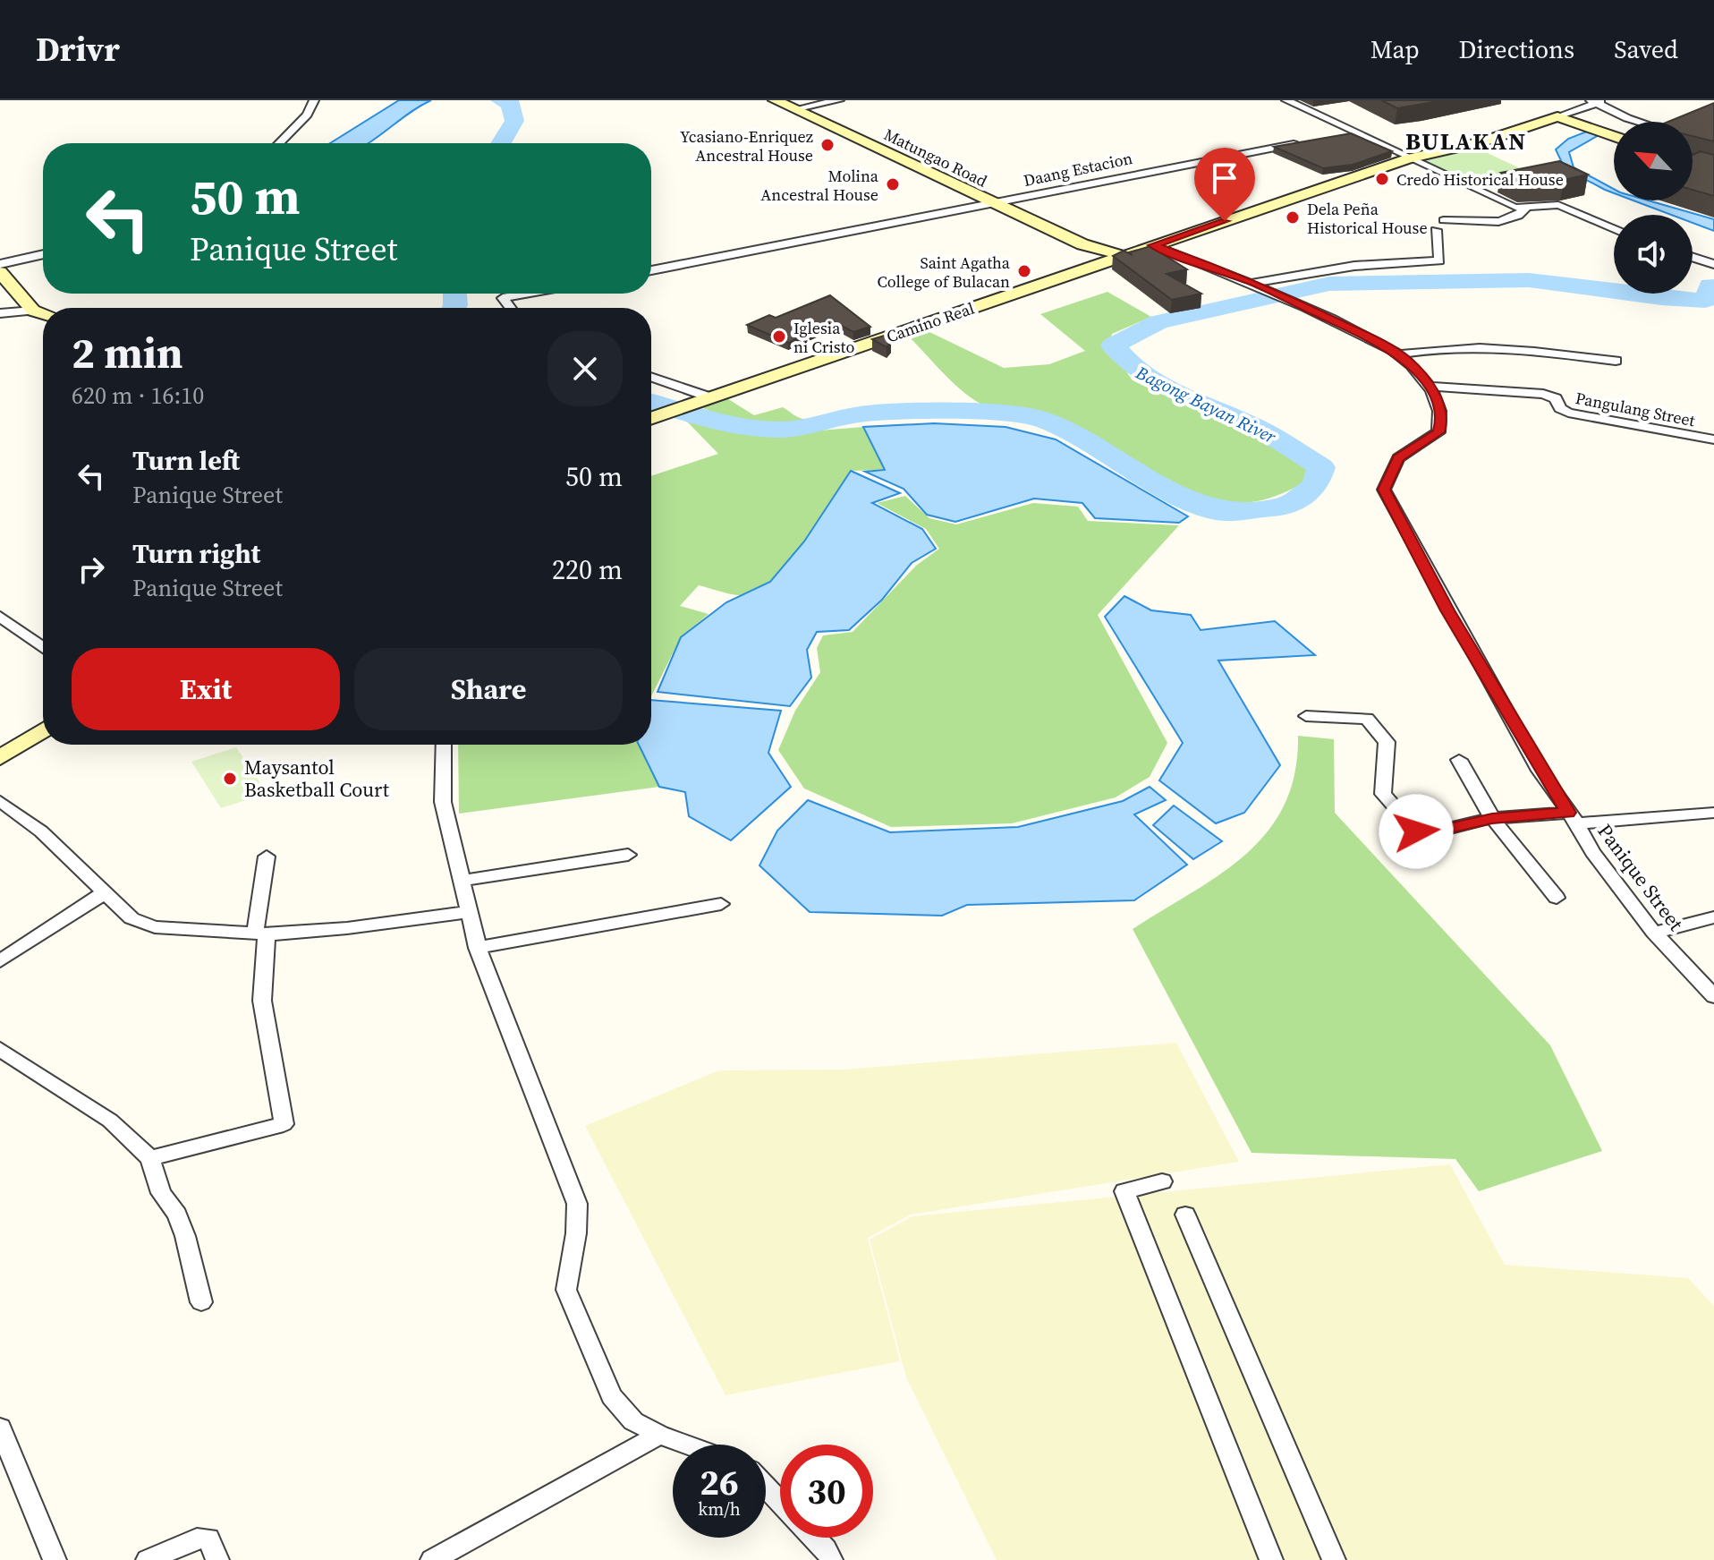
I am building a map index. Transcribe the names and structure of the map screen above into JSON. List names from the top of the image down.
{
  "streets": {
    "main road": ["Matungao Road", "Camino Real"],
    "street": ["Daang Estacion", "Pangulang Street", "Panique Street"]
  },
  "crossings": [
    ["Matungao Road", "Daang Estacion"],
    ["Matungao Road", "Camino Real"],
    ["Camino Real", "Panique Street"],
    ["Pangulang Street", "Panique Street"]
  ],
  "districts": ["BULAKAN"],
  "water": ["Bagong Bayan River"],
  "places": [
    "Ycasiano-Enriquez Ancestral House",
    "Credo Historical House",
    "Molina Ancestral House",
    "Dela Peña Historical House",
    "Saint Agatha College of Bulacan",
    "Iglesia ni Cristo",
    "Maysantol Basketball Court"
  ],
  "north": "top left",
  "page": {
    "header": "Drivr",
    "nav": ["Map", "Directions", "Saved"],
    "turn": ["50 m", "Panique Street"],
    "heading": ["2 min", "620 m · 16:10"],
    "list": [
      {
        "name": "Turn left",
        "note": "Panique Street",
        "value": "50 m"
      },
      {
        "name": "Turn right",
        "note": "Panique Street",
        "value": "220 m"
      }
    ],
    "buttons": ["Exit", "Share"],
    "speed": "26 km/h",
    "limit": "30"
  }
}
